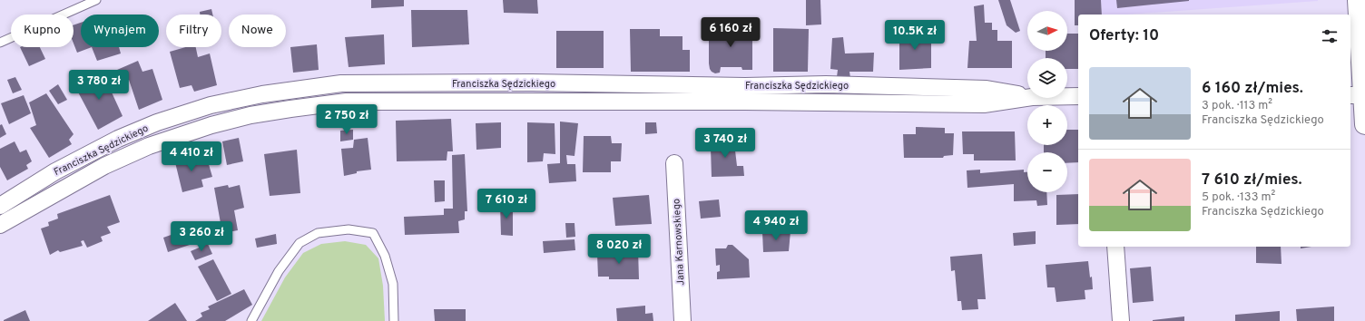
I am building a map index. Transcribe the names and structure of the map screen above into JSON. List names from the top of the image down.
{
  "streets": {
    "street": ["Franciszka Sędzickiego", "Jana Karnowskiego"]
  },
  "north": "right",
  "page": {
    "map_buttons": ["+", "−"],
    "chip": [
      "Kupno",
      "Wynajem",
      "Filtry",
      "Nowe"
    ],
    "heading": "Oferty: 10",
    "price": [
      "6 160 zł",
      "10.5K zł",
      "3 780 zł",
      "2 750 zł",
      "3 740 zł",
      "4 410 zł",
      "7 610 zł",
      "4 940 zł",
      "3 260 zł",
      "8 020 zł"
    ],
    "list": [
      {
        "name": "6 160 zł/mies.",
        "note": "3 pok. · 113 m² · Franciszka Sędzickiego"
      },
      {
        "name": "7 610 zł/mies.",
        "note": "5 pok. · 133 m² · Franciszka Sędzickiego"
      }
    ]
  }
}
